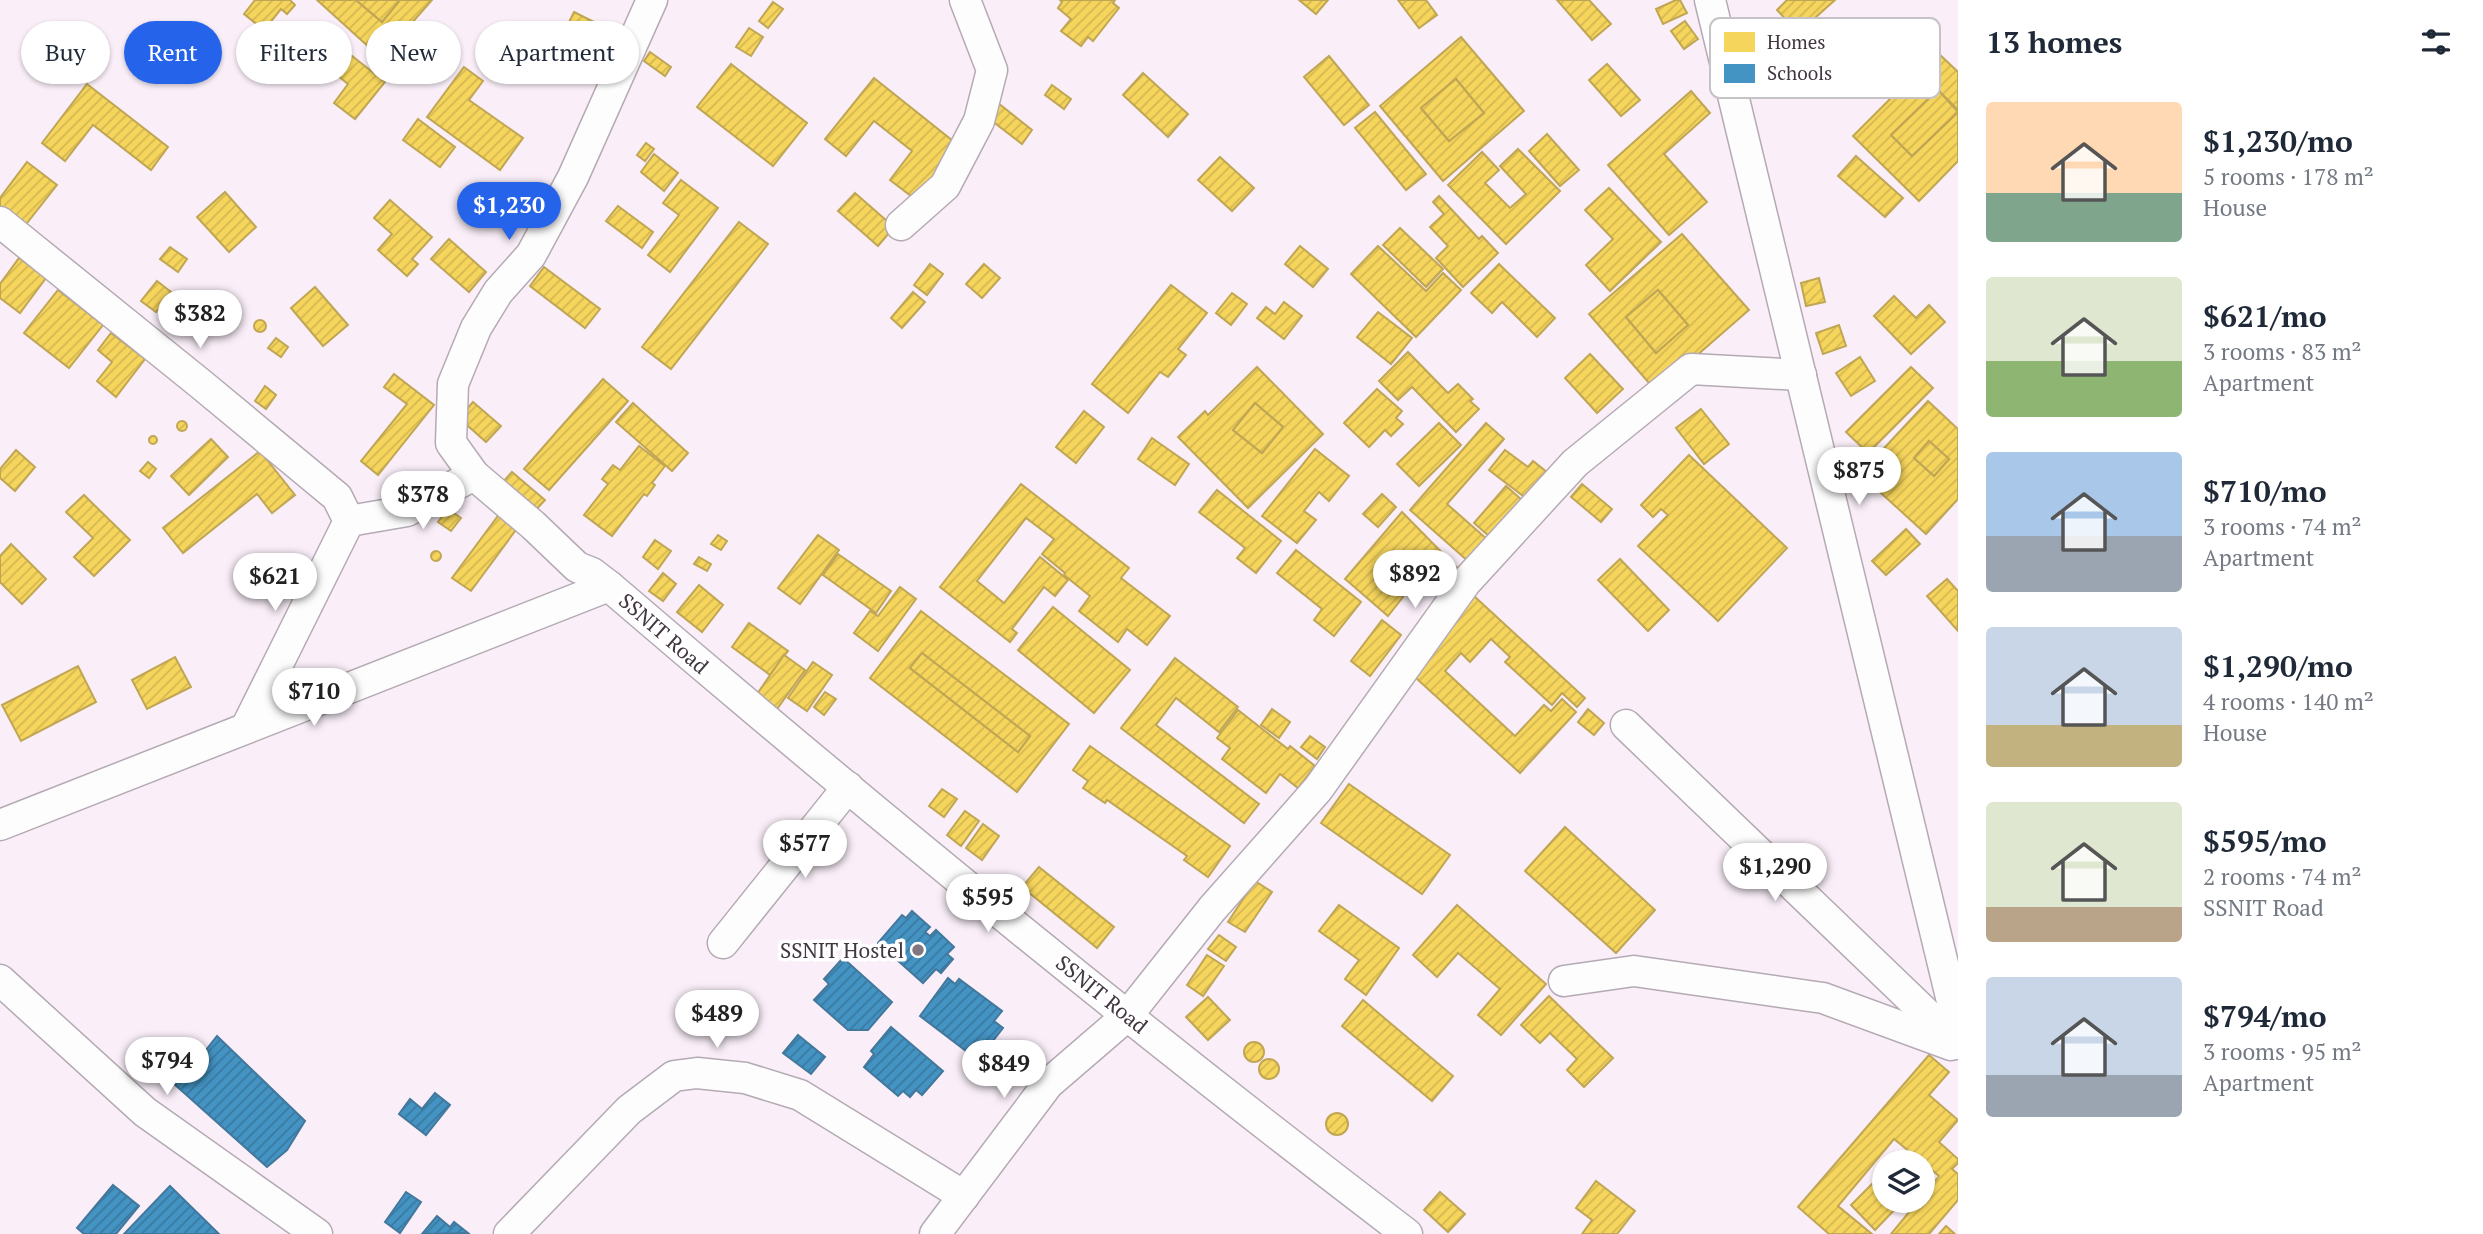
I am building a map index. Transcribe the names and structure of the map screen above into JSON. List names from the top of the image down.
{
  "streets": {
    "street": ["SSNIT Road"]
  },
  "places": ["SSNIT Hostel"],
  "legend": ["Homes", "Schools"],
  "page": {
    "heading": "13 homes",
    "chip": [
      "Buy",
      "Rent",
      "Filters",
      "New",
      "Apartment"
    ],
    "list": [
      {
        "name": "$1,230/mo",
        "note": "5 rooms · 178 m² · House"
      },
      {
        "name": "$621/mo",
        "note": "3 rooms · 83 m² · Apartment"
      },
      {
        "name": "$710/mo",
        "note": "3 rooms · 74 m² · Apartment"
      },
      {
        "name": "$1,290/mo",
        "note": "4 rooms · 140 m² · House"
      },
      {
        "name": "$595/mo",
        "note": "2 rooms · 74 m² · SSNIT Road"
      },
      {
        "name": "$794/mo",
        "note": "3 rooms · 95 m² · Apartment"
      }
    ],
    "price": [
      "$1,230",
      "$382",
      "$875",
      "$378",
      "$892",
      "$621",
      "$710",
      "$577",
      "$1,290",
      "$595",
      "$489",
      "$794",
      "$849"
    ]
  }
}
